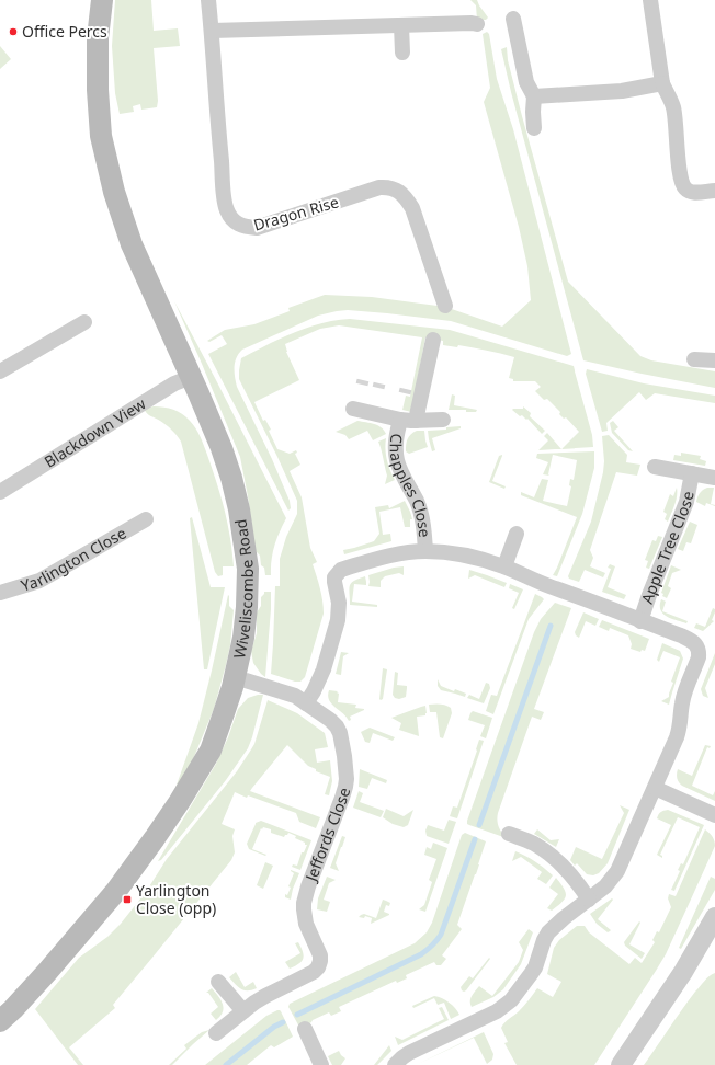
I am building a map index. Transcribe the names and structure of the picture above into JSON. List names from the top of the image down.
{
  "streets": {
    "main road": ["Wiveliscombe Road"],
    "street": [
      "Dragon Rise",
      "Blackdown View",
      "Chapples Close",
      "Apple Tree Close",
      "Yarlington Close",
      "Jeffords Close"
    ]
  },
  "crossings": [
    ["Blackdown View", "Wiveliscombe Road"],
    ["Chapples Close", "Apple Tree Close"],
    ["Chapples Close", "Jeffords Close"],
    ["Wiveliscombe Road", "Jeffords Close"]
  ],
  "places": {
    "other": ["Office Percs"],
    "transit": ["Yarlington Close (opp)"]
  }
}
